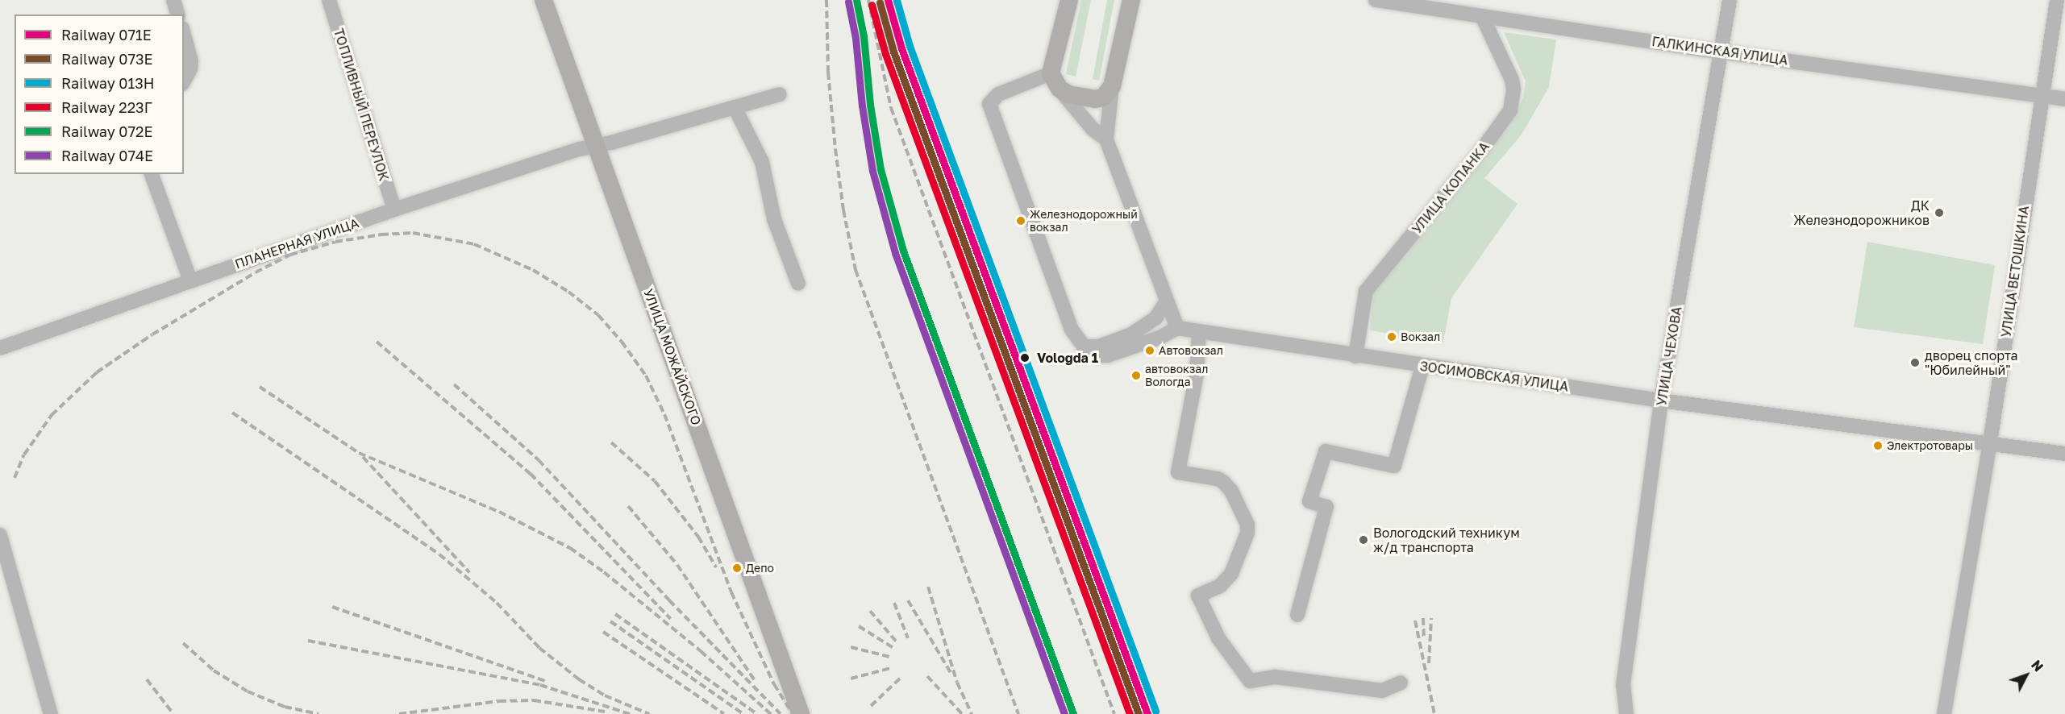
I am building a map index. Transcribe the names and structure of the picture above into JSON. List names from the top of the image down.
{
  "streets": {
    "main road": ["УЛИЦА МОЖАЙСКОГО"],
    "street": [
      "ГАЛКИНСКАЯ УЛИЦА",
      "ТОПЛИВНЫЙ ПЕРЕУЛОК",
      "УЛИЦА КОПАНКА",
      "ПЛАНЕРНАЯ УЛИЦА",
      "УЛИЦА ВЕТОШКИНА",
      "УЛИЦА ЧЕХОВА",
      "ЗОСИМОВСКАЯ УЛИЦА"
    ]
  },
  "crossings": [
    ["ГАЛКИНСКАЯ УЛИЦА", "УЛИЦА КОПАНКА"],
    ["ГАЛКИНСКАЯ УЛИЦА", "УЛИЦА ВЕТОШКИНА"],
    ["ГАЛКИНСКАЯ УЛИЦА", "УЛИЦА ЧЕХОВА"],
    ["ТОПЛИВНЫЙ ПЕРЕУЛОК", "ПЛАНЕРНАЯ УЛИЦА"],
    ["УЛИЦА КОПАНКА", "ЗОСИМОВСКАЯ УЛИЦА"],
    ["ПЛАНЕРНАЯ УЛИЦА", "УЛИЦА МОЖАЙСКОГО"],
    ["УЛИЦА ВЕТОШКИНА", "ЗОСИМОВСКАЯ УЛИЦА"],
    ["УЛИЦА ЧЕХОВА", "ЗОСИМОВСКАЯ УЛИЦА"]
  ],
  "places": [
    "ДК Железнодорожников",
    "Железнодорожный вокзал",
    "Вокзал",
    "Автовокзал",
    "Vologda 1",
    "дворец спорта \"Юбилейный\"",
    "автовокзал Вологда",
    "Электротовары",
    "Вологодский техникум ж/д транспорта",
    "Депо"
  ],
  "lines": [
    "rail line 071Е",
    "rail line 013Н",
    "rail line 072Е",
    "rail line 074Е",
    "rail line 073Е",
    "rail line 223Г"
  ],
  "legend": [
    "Railway 071Е",
    "Railway 073Е",
    "Railway 013Н",
    "Railway 223Г",
    "Railway 072Е",
    "Railway 074Е"
  ],
  "north": "top right"
}
